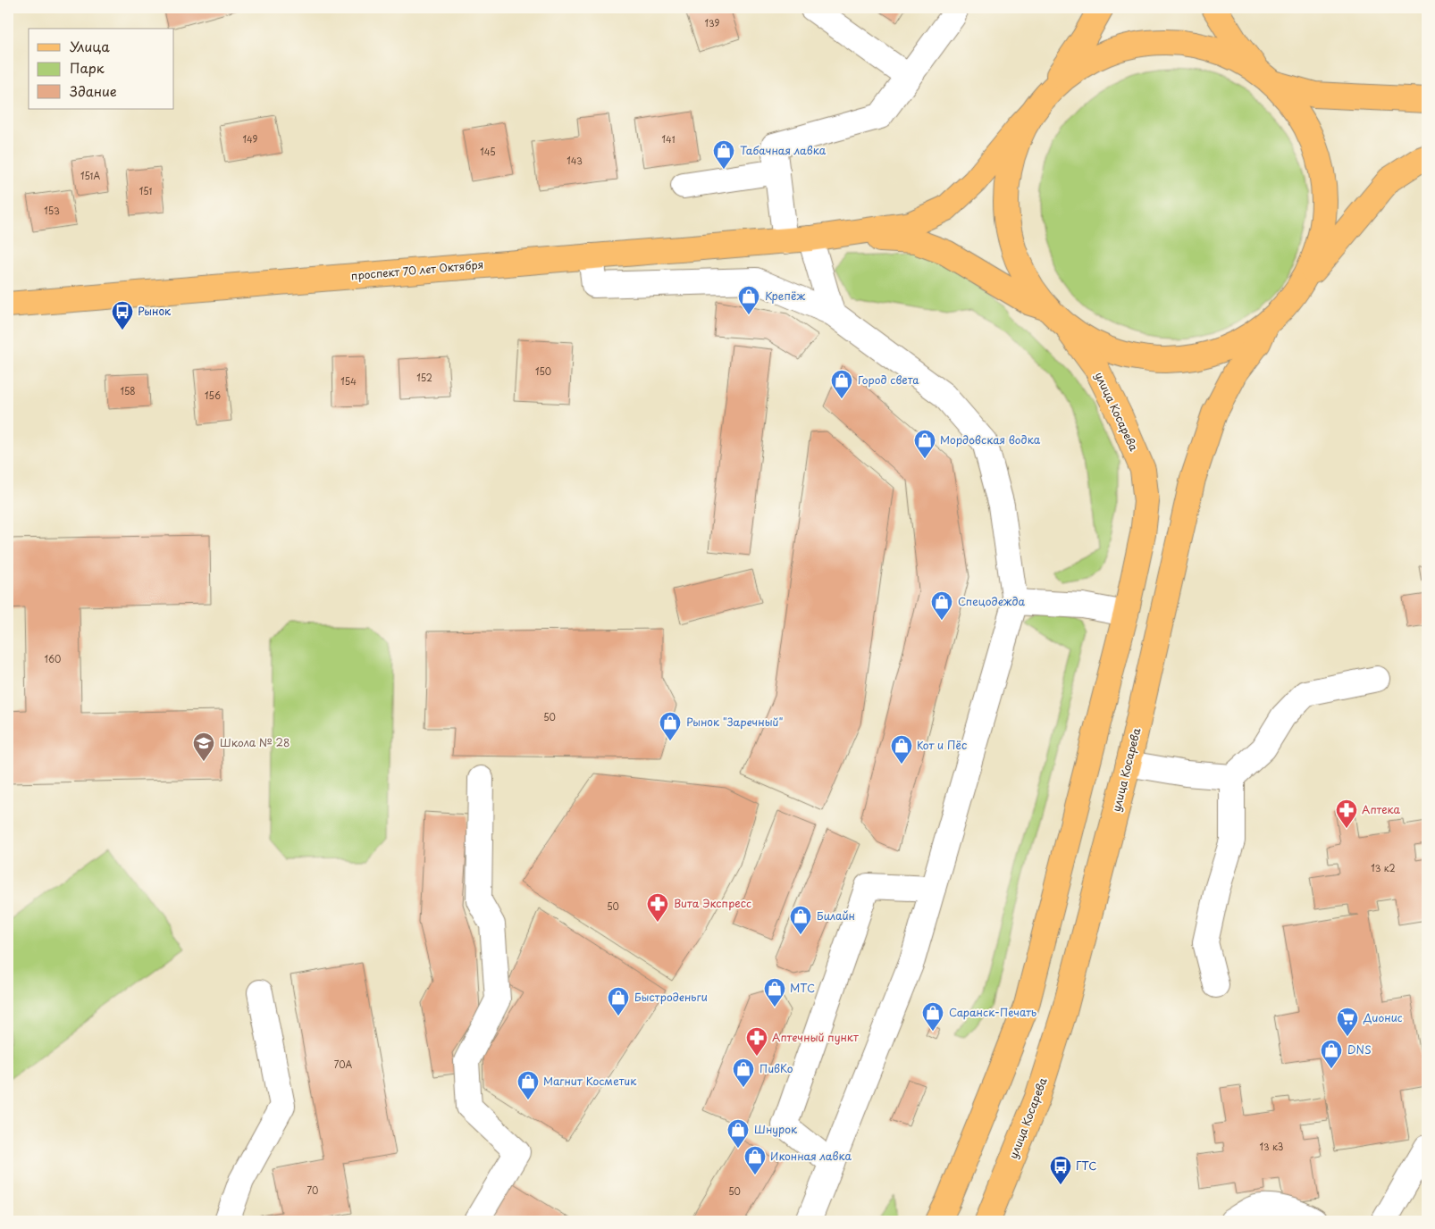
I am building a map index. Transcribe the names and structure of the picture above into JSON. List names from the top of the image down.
{
  "streets": {
    "main road": ["проспект 70 лет Октября", "улица Косарева"]
  },
  "places": {
    "shop": [
      "Табачная лавка",
      "Крепёж",
      "Город света",
      "Мордовская водка",
      "Спецодежда",
      "Рынок \"Заречный\"",
      "Кот и Пёс",
      "Билайн",
      "МТС",
      "Быстроденьги",
      "Саранск-Печать",
      "DNS",
      "ПивКо",
      "Магнит Косметик",
      "Шнурок",
      "Иконная лавка"
    ],
    "bus stop": ["Рынок", "ГТС"],
    "school or university": ["Школа № 28"],
    "pharmacy": ["Аптека", "Вита Экспресс", "Аптечный пункт"],
    "supermarket": ["Дионис"]
  },
  "house_numbers": [
    "139",
    "149",
    "141",
    "145",
    "143",
    "151А",
    "151",
    "153",
    "150",
    "152",
    "154",
    "158",
    "156",
    "160",
    "50",
    "13 к2",
    "50",
    "70А",
    "13 к3",
    "70",
    "50"
  ],
  "legend": ["Улица", "Парк", "Здание"]
}
